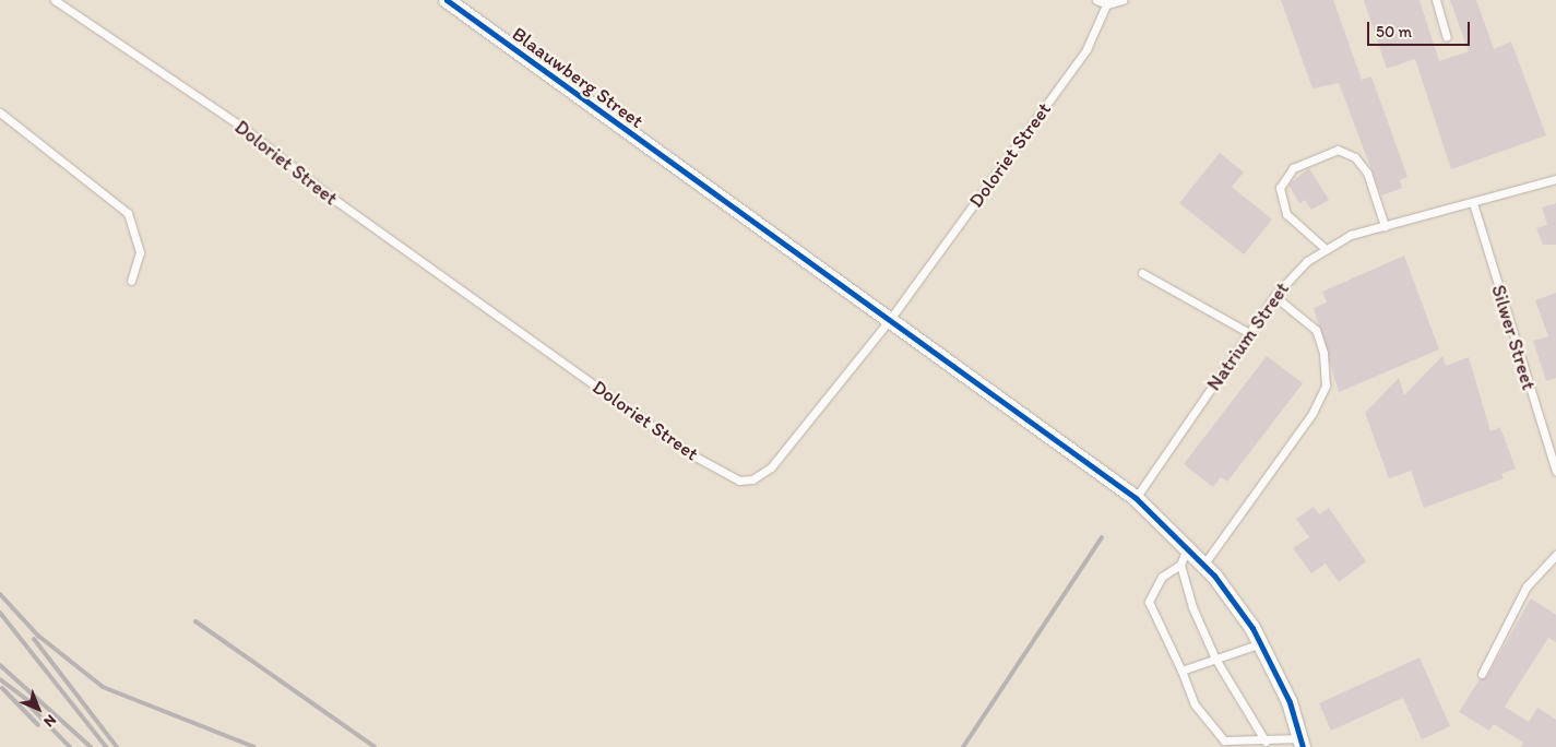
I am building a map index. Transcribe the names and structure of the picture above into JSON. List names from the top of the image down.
{
  "streets": {
    "street": ["Blaauwberg Street"],
    "lane": ["Doloriet Street", "Natrium Street", "Silwer Street"]
  },
  "crossings": [
    ["Blaauwberg Street", "Doloriet Street"],
    ["Blaauwberg Street", "Natrium Street"],
    ["Natrium Street", "Silwer Street"]
  ],
  "scale_bar": "50 m",
  "north": "bottom right"
}
